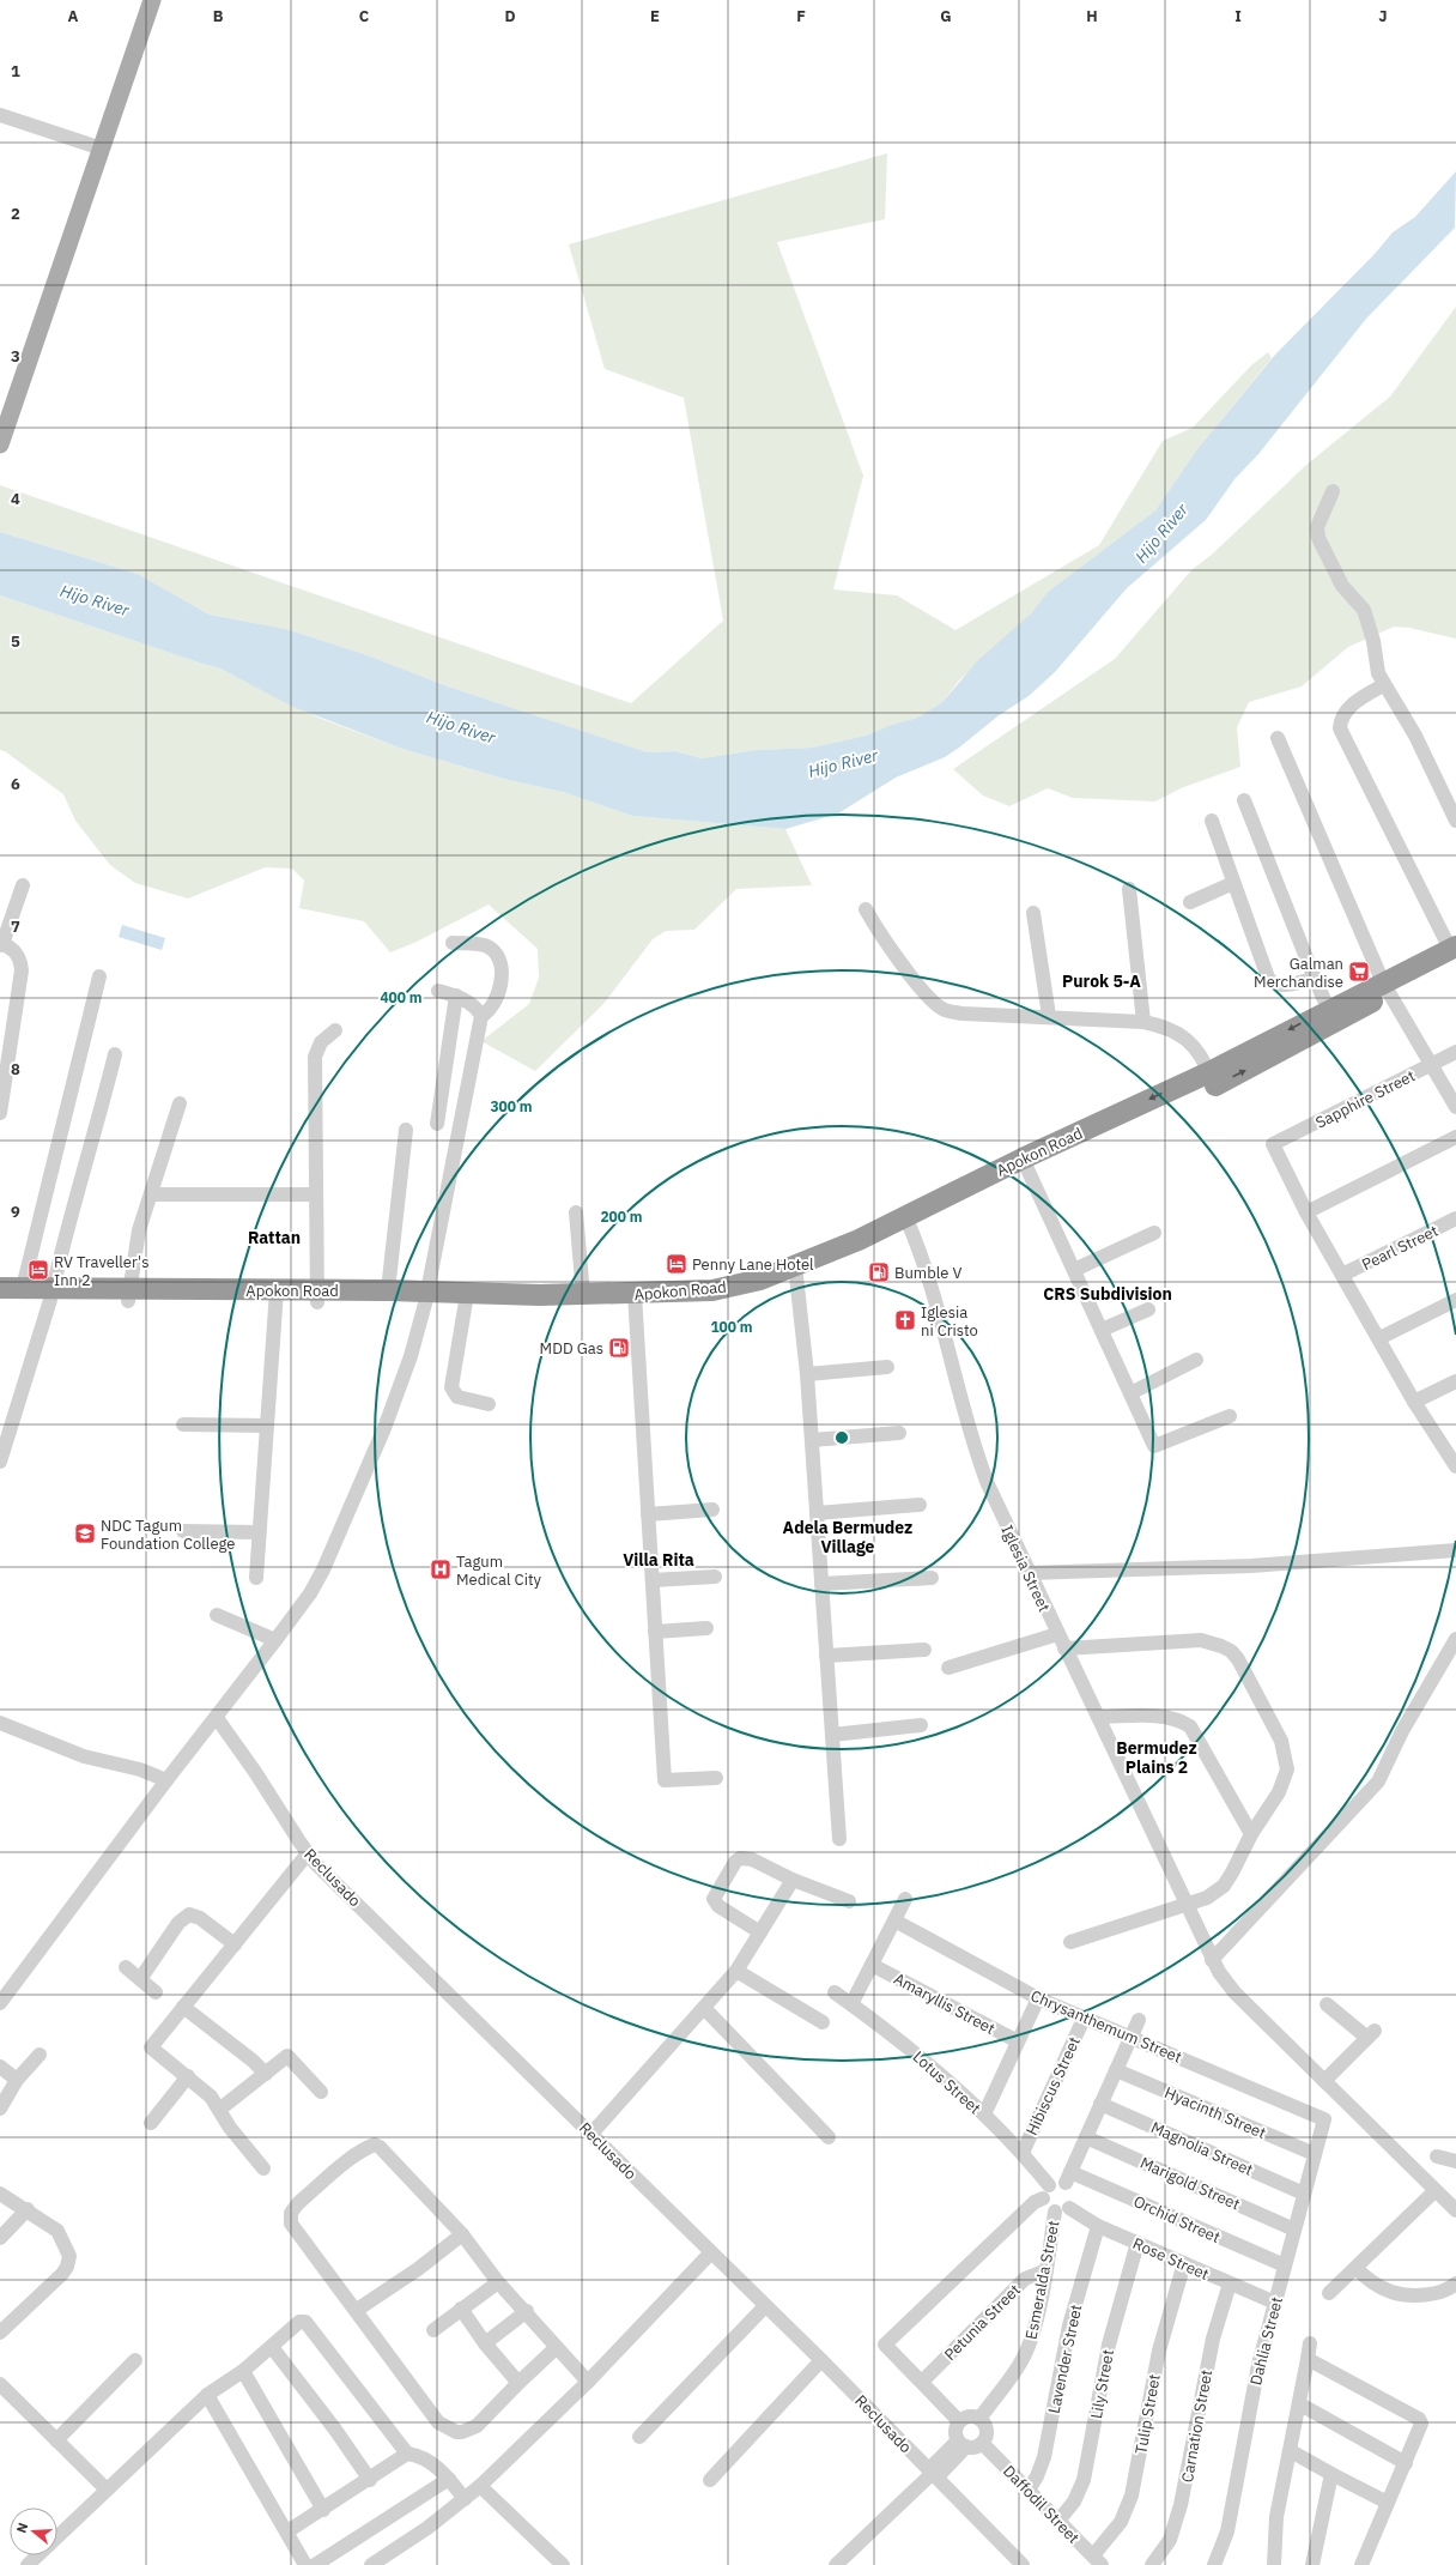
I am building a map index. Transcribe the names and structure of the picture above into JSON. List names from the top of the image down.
{
  "streets": {
    "highway": ["Apokon Road"],
    "street": [
      "Sapphire Street",
      "Pearl Street",
      "Iglesia Street",
      "Reclusado",
      "Amaryllis Street",
      "Chrysanthemum Street",
      "Lotus Street",
      "Hibiscus Street",
      "Hyacinth Street",
      "Magnolia Street",
      "Marigold Street",
      "Orchid Street",
      "Rose Street",
      "Esmeralda Street",
      "Petunia Street",
      "Dahlia Street",
      "Lavender Street",
      "Lily Street",
      "Tulip Street",
      "Carnation Street",
      "Daffodil Street"
    ]
  },
  "crossings": [
    ["Apokon Road", "Iglesia Street"],
    ["Chrysanthemum Street", "Hibiscus Street"],
    ["Chrysanthemum Street", "Dahlia Street"],
    ["Lotus Street", "Hibiscus Street"],
    ["Lotus Street", "Orchid Street"],
    ["Lotus Street", "Rose Street"],
    ["Lotus Street", "Esmeralda Street"],
    ["Hyacinth Street", "Dahlia Street"],
    ["Magnolia Street", "Dahlia Street"],
    ["Marigold Street", "Dahlia Street"],
    ["Orchid Street", "Rose Street"],
    ["Orchid Street", "Esmeralda Street"],
    ["Orchid Street", "Dahlia Street"],
    ["Rose Street", "Esmeralda Street"],
    ["Rose Street", "Dahlia Street"],
    ["Rose Street", "Lavender Street"],
    ["Rose Street", "Lily Street"],
    ["Rose Street", "Tulip Street"],
    ["Rose Street", "Carnation Street"],
    ["Esmeralda Street", "Petunia Street"],
    ["Esmeralda Street", "Daffodil Street"],
    ["Lavender Street", "Daffodil Street"],
    ["Lily Street", "Daffodil Street"],
    ["Tulip Street", "Daffodil Street"]
  ],
  "districts": [
    "Purok 5-A",
    "Rattan",
    "CRS Subdivision",
    "Adela Bermudez Village",
    "Villa Rita",
    "Bermudez Plains 2"
  ],
  "water": ["Hijo River"],
  "places": {
    "supermarket": ["Galman Merchandise"],
    "hotel": ["Penny Lane Hotel", "RV Traveller's Inn 2"],
    "fuel station": ["Bumble V", "MDD Gas"],
    "church": ["Iglesia ni Cristo"],
    "school or university": ["NDC Tagum Foundation College"],
    "hospital": ["Tagum Medical City"]
  },
  "north": "left",
  "grid": {
    "columns": [
      "A",
      "B",
      "C",
      "D",
      "E",
      "F",
      "G",
      "H",
      "I",
      "J"
    ],
    "rows": [
      "1",
      "2",
      "3",
      "4",
      "5",
      "6",
      "7",
      "8",
      "9"
    ]
  },
  "rings": [
    "400 m",
    "300 m",
    "200 m",
    "100 m"
  ]
}
